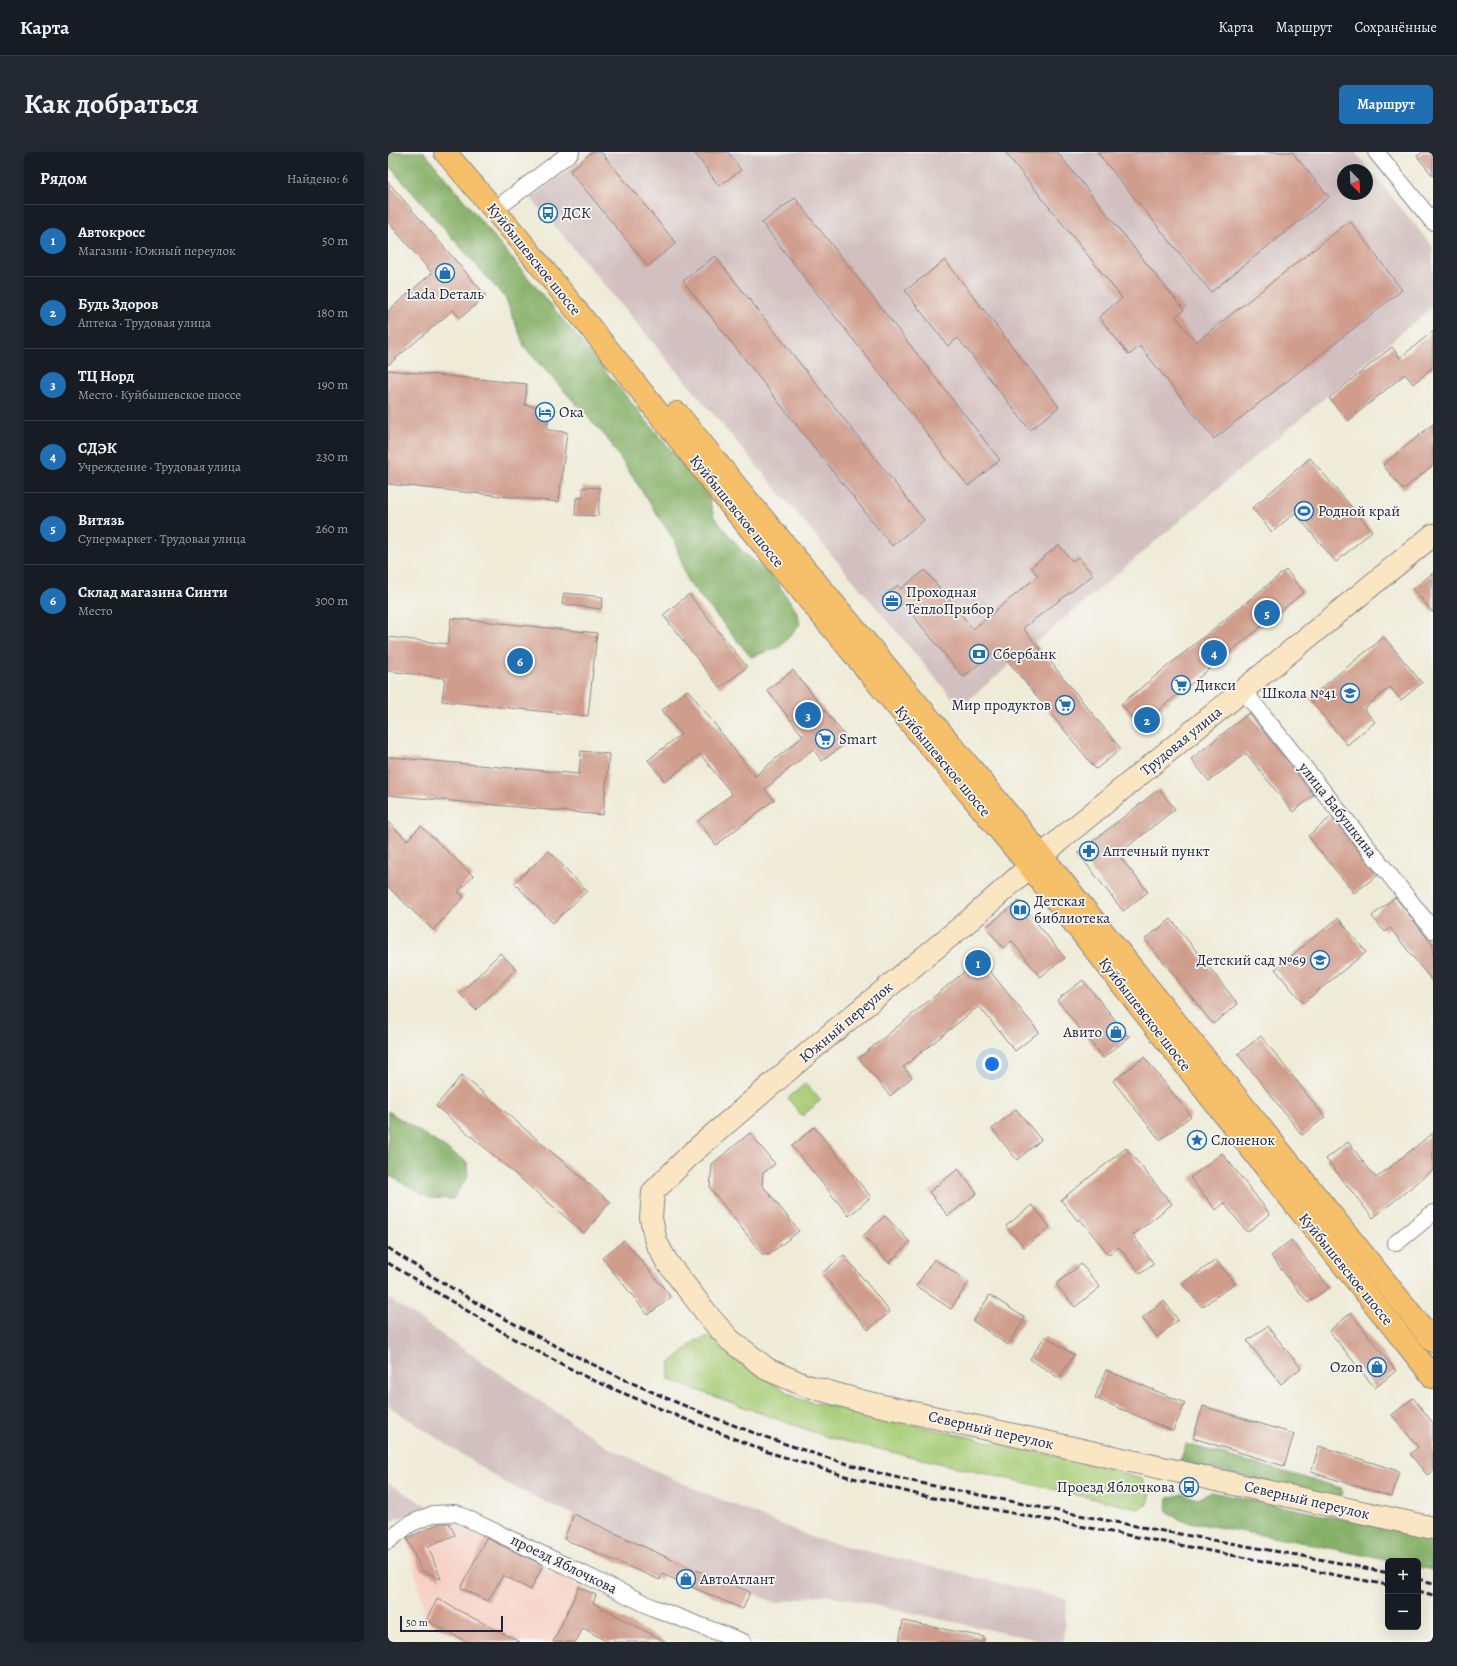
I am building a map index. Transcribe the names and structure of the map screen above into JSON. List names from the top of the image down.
{
  "streets": {
    "main road": [
      "Куйбышевское шоссе",
      "Трудовая улица",
      "Южный переулок",
      "Северный переулок"
    ],
    "street": ["улица Бабушкина", "проезд Яблочкова"]
  },
  "crossings": [
    ["Куйбышевское шоссе", "Трудовая улица"],
    ["Куйбышевское шоссе", "Южный переулок"],
    ["Трудовая улица", "улица Бабушкина"],
    ["Трудовая улица", "Южный переулок"],
    ["Южный переулок", "Северный переулок"]
  ],
  "places": {
    "bus stop": ["ДСК", "Проезд Яблочкова"],
    "shop": [
      "Lada Dеталь",
      "Авито",
      "Ozon",
      "АвтоАтлант"
    ],
    "hotel": ["Ока"],
    "sports": ["Родной край"],
    "office": ["Проходная ТеплоПрибор"],
    "bank": ["Сбербанк"],
    "supermarket": ["Дикси", "Мир продуктов", "Smart"],
    "school or university": ["Школа №41", "Детский сад №69"],
    "pharmacy": ["Аптечный пункт"],
    "library": ["Детская библиотека"],
    "place": ["Слоненок"]
  },
  "scale_bar": "50 m",
  "north": "bottom right",
  "page": {
    "header": "Карта",
    "nav": ["Карта", "Маршрут", "Сохранённые"],
    "title": "Как добраться",
    "buttons": "Маршрут",
    "heading": ["Рядом", "Найдено: 6"],
    "list": [
      {
        "mark": "1",
        "name": "Автокросс",
        "note": "Магазин · Южный переулок",
        "value": "50 m"
      },
      {
        "mark": "2",
        "name": "Будь Здоров",
        "note": "Аптека · Трудовая улица",
        "value": "180 m"
      },
      {
        "mark": "3",
        "name": "ТЦ Норд",
        "note": "Место · Куйбышевское шоссе",
        "value": "190 m"
      },
      {
        "mark": "4",
        "name": "СДЭК",
        "note": "Учреждение · Трудовая улица",
        "value": "230 m"
      },
      {
        "mark": "5",
        "name": "Витязь",
        "note": "Супермаркет · Трудовая улица",
        "value": "260 m"
      },
      {
        "mark": "6",
        "name": "Склад магазина Синти",
        "note": "Место",
        "value": "300 m"
      }
    ],
    "pins": [
      "5",
      "4",
      "6",
      "3",
      "2",
      "1"
    ],
    "map_buttons": ["+", "−"],
    "scale": "50 m"
  }
}
